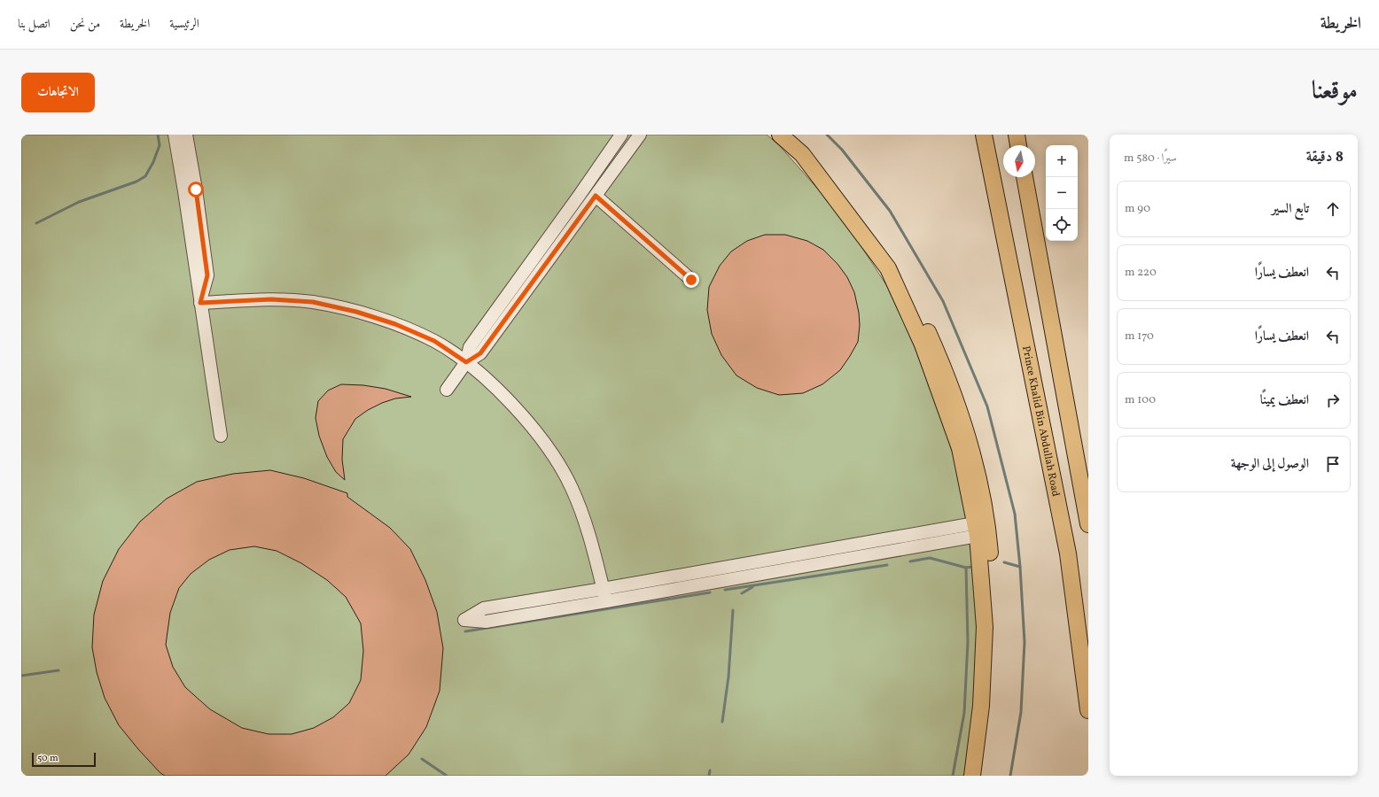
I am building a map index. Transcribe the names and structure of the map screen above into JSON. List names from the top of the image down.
{
  "streets": {
    "main road": ["Prince Khalid Bin Abdullah Road"]
  },
  "scale_bar": "50 m",
  "north": "bottom",
  "page": {
    "header": "الخريطة",
    "nav": [
      "الرئيسية",
      "الخريطة",
      "من نحن",
      "اتصل بنا"
    ],
    "title": "موقعنا",
    "buttons": "الاتجاهات",
    "heading": ["8 دقيقة", "سيرًا · 580 m"],
    "map_buttons": ["+", "−"],
    "list": [
      ["تابع السير", "90 m"],
      ["انعطف يسارًا", "220 m"],
      ["انعطف يسارًا", "170 m"],
      ["انعطف يمينًا", "100 m"],
      "الوصول إلى الوجهة"
    ],
    "scale": "50 m"
  }
}
